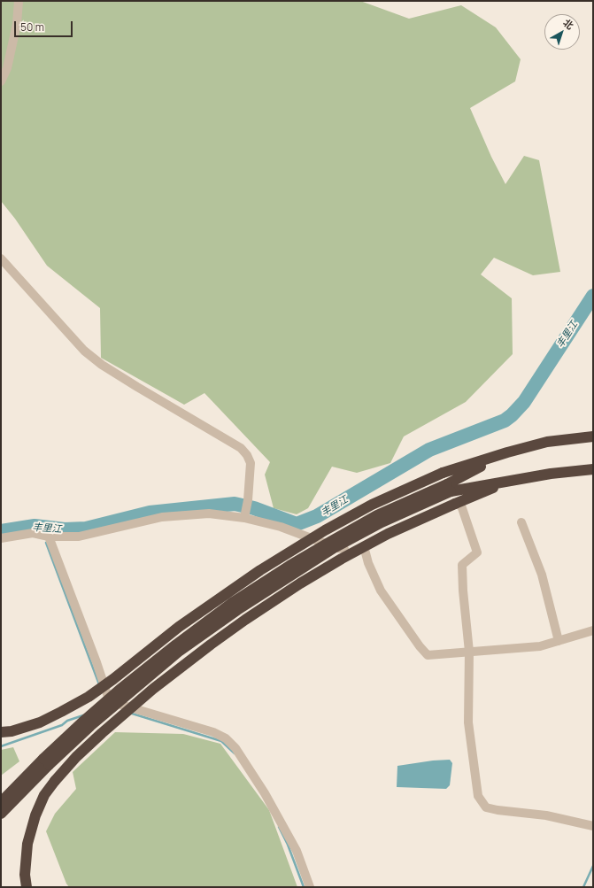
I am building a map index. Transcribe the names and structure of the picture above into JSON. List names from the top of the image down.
{
  "water": ["丰里江"],
  "scale_bar": "50 m",
  "north": "top right"
}
